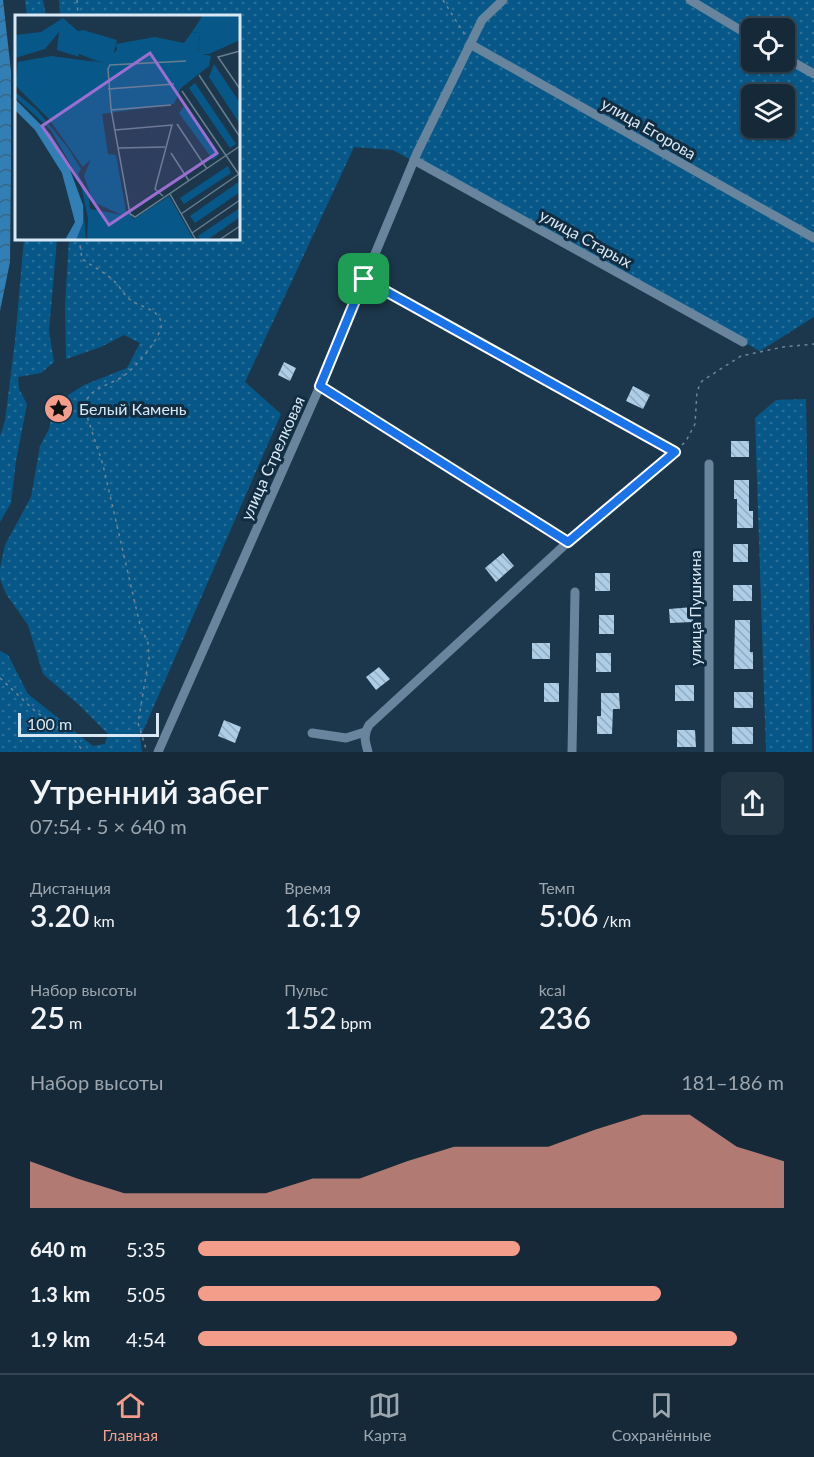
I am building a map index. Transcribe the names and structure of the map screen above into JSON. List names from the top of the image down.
{
  "streets": {
    "street": [
      "улица Егорова",
      "улица Старых",
      "улица Стрелковая",
      "улица Пушкина"
    ]
  },
  "crossings": [
    ["улица Егорова", "улица Стрелковая"],
    ["улица Старых", "улица Стрелковая"]
  ],
  "places": {
    "place": ["Белый Камень"]
  },
  "scale_bar": "100 m",
  "page": {
    "scale": "100 m",
    "heading": ["Утренний забег", "07:54 · 5 × 640 m"],
    "stats": [
      ["Дистанция", "3.20 km"],
      ["Время", "16:19"],
      ["Темп", "5:06 /km"],
      ["Набор высоты", "25 m"],
      ["Пульс", "152 bpm"],
      ["kcal", "236"]
    ],
    "chart": ["Набор высоты", "181–186 m"],
    "list": [
      {
        "name": "640 m",
        "note": "5:35"
      },
      {
        "name": "1.3 km",
        "note": "5:05"
      },
      {
        "name": "1.9 km",
        "note": "4:54"
      }
    ],
    "tabs": ["Главная", "Карта", "Сохранённые"]
  }
}
